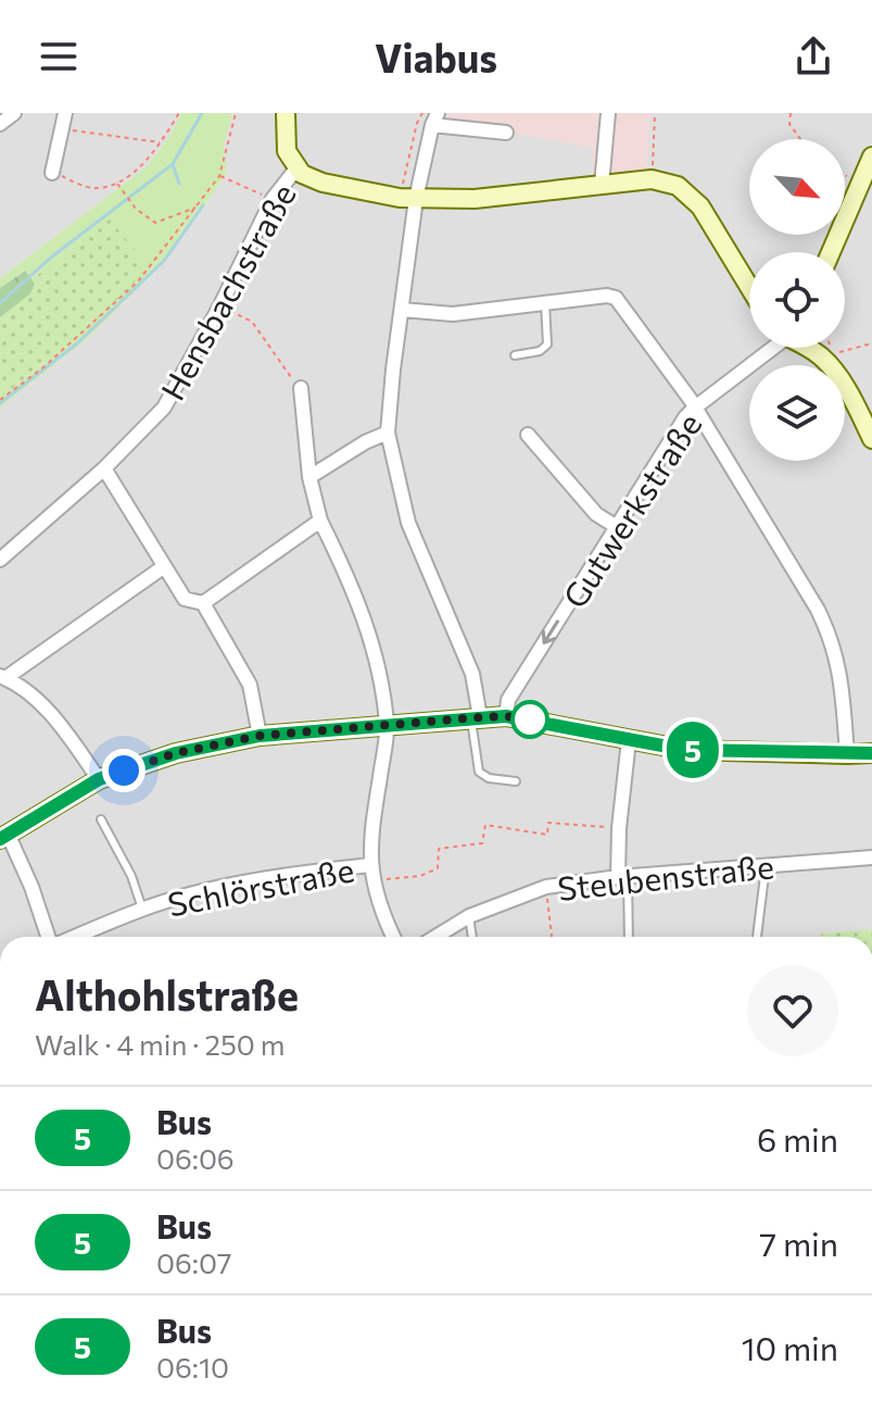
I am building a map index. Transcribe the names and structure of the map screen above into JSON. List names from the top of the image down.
{
  "streets": {
    "street": [
      "Hensbachstraße",
      "Gutwerkstraße",
      "Steubenstraße",
      "Schlörstraße"
    ]
  },
  "one_way": ["Gutwerkstraße"],
  "lines": ["bus line 5"],
  "north": "bottom right",
  "page": {
    "header": "Viabus",
    "on_map": "5",
    "heading": ["Althohlstraße", "Walk · 4 min · 250 m"],
    "list": [
      {
        "mark": "5",
        "name": "Bus",
        "note": "06:06",
        "value": "6 min"
      },
      {
        "mark": "5",
        "name": "Bus",
        "note": "06:07",
        "value": "7 min"
      },
      {
        "mark": "5",
        "name": "Bus",
        "note": "06:10",
        "value": "10 min"
      }
    ]
  }
}
